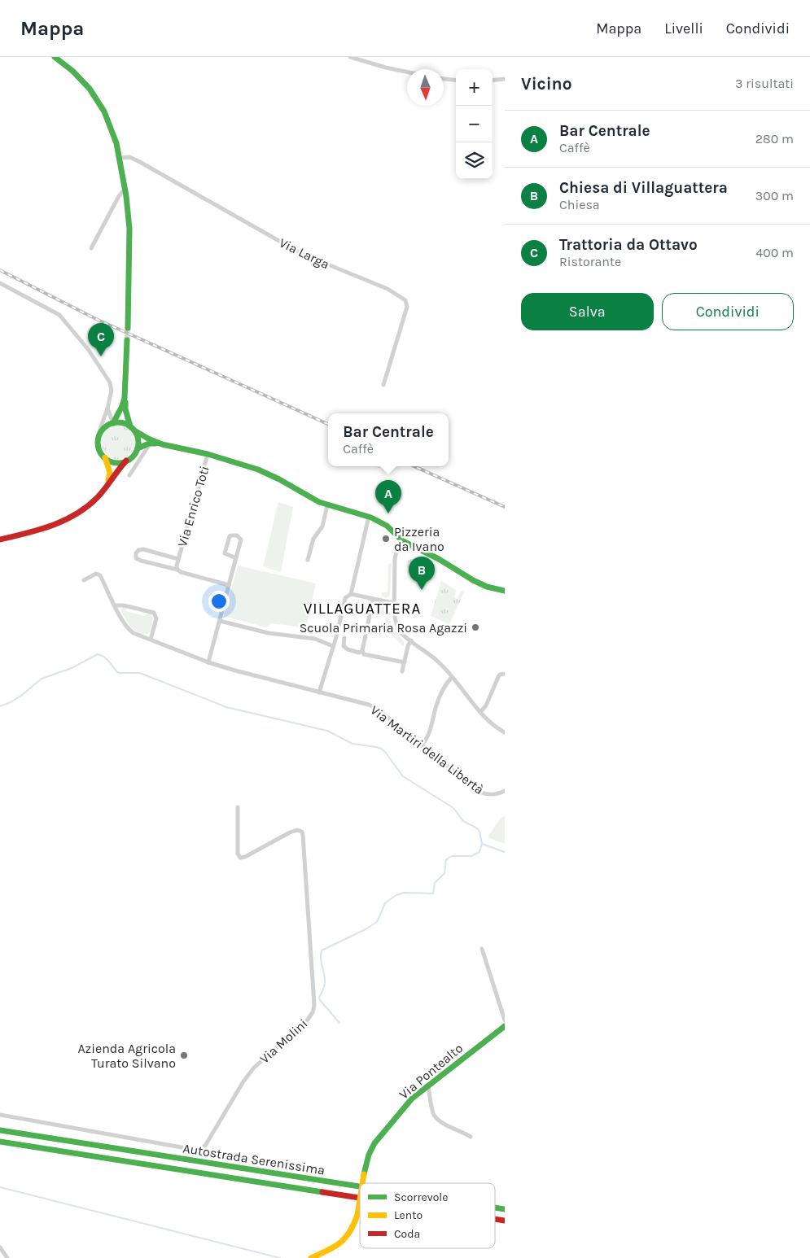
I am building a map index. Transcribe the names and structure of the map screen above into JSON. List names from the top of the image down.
{
  "streets": {
    "main road": ["Via Pontealto", "Autostrada Serenissima"],
    "street": [
      "Via Larga",
      "Via Enrico Toti",
      "Via Martiri della Libertà",
      "Via Molini"
    ]
  },
  "districts": ["VILLAGUATTERA"],
  "places": ["Pizzeria da Ivano", "Scuola Primaria Rosa Agazzi", "Azienda Agricola Turato Silvano"],
  "legend": ["Scorrevole", "Lento", "Coda"],
  "north": "bottom",
  "page": {
    "header": "Mappa",
    "nav": ["Mappa", "Livelli", "Condividi"],
    "heading": ["Vicino", "3 risultati"],
    "map_buttons": ["+", "−"],
    "list": [
      {
        "mark": "A",
        "name": "Bar Centrale",
        "note": "Caffè",
        "value": "280 m"
      },
      {
        "mark": "B",
        "name": "Chiesa di Villaguattera",
        "note": "Chiesa",
        "value": "300 m"
      },
      {
        "mark": "C",
        "name": "Trattoria da Ottavo",
        "note": "Ristorante",
        "value": "400 m"
      }
    ],
    "buttons": ["Salva", "Condividi"],
    "pins": ["C", "A", "B"],
    "popup": ["Bar Centrale", "Caffè"]
  }
}
